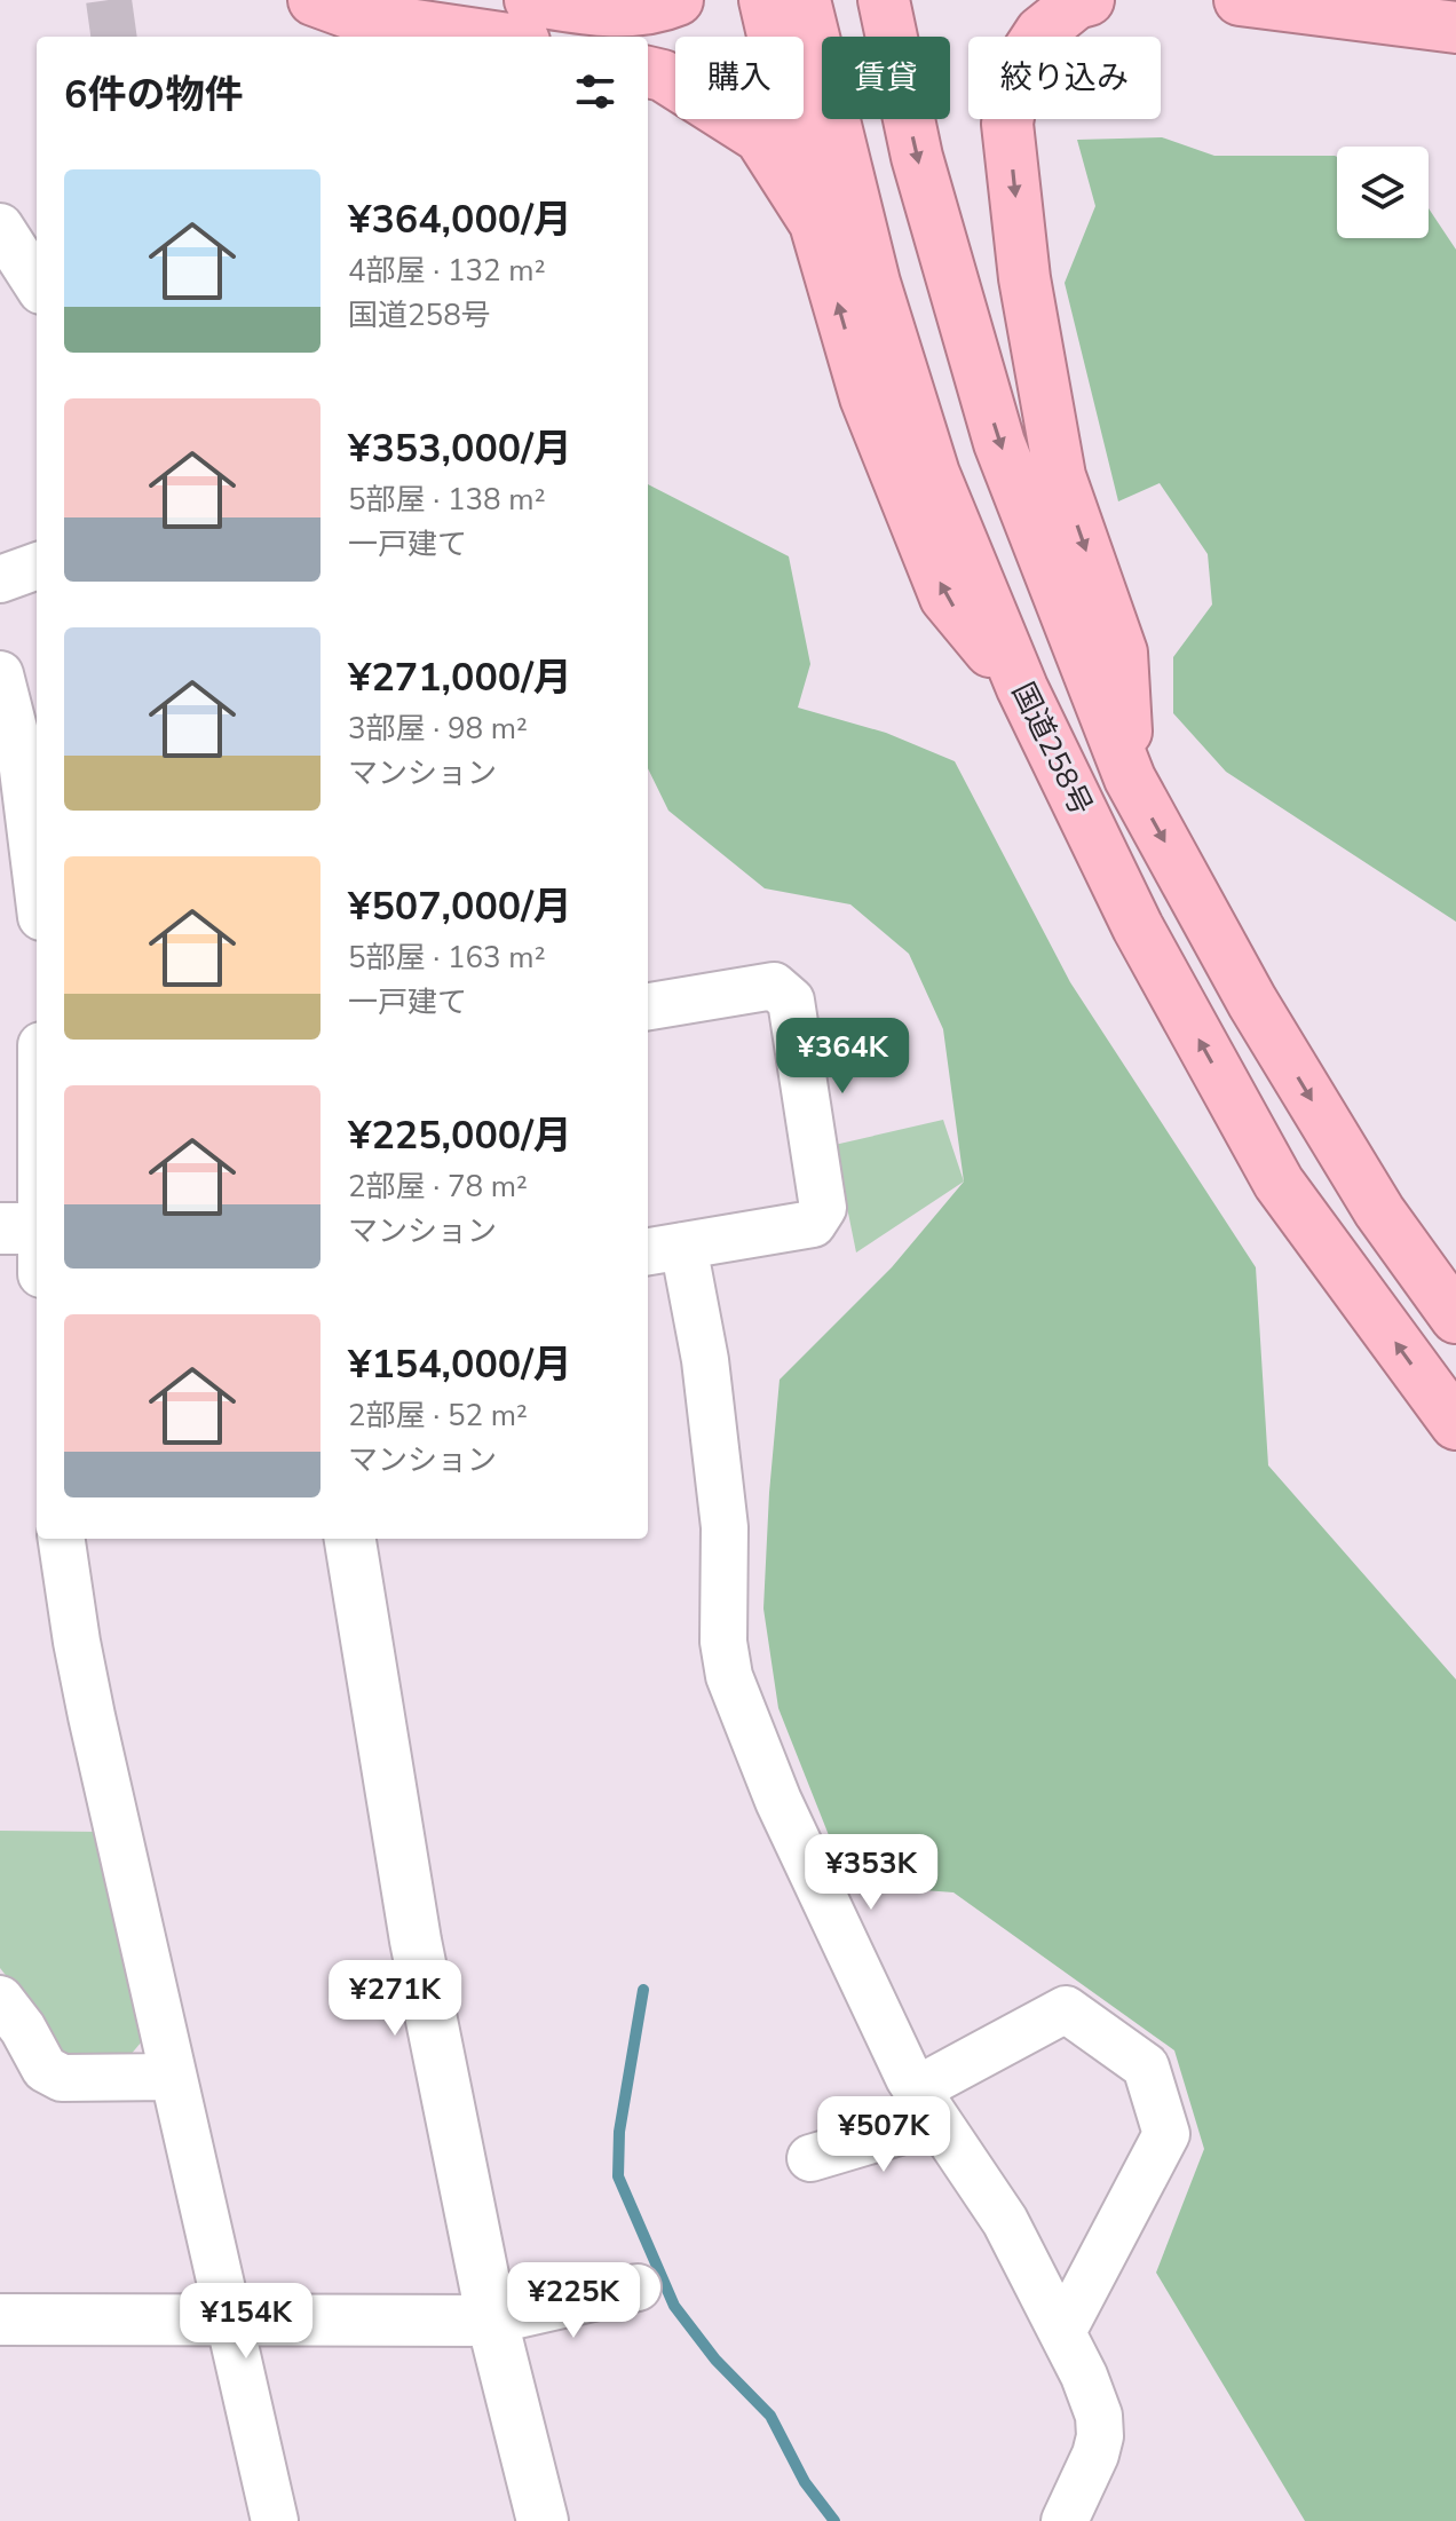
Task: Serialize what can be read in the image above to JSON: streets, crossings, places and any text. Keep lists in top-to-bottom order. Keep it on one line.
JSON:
{"streets":{"highway":["国道258号"]},"page":{"chip":["購入","賃貸","絞り込み"],"heading":"6件の物件","list":[{"name":"¥364,000/月","note":"4部屋 · 132 m² · 国道258号"},{"name":"¥353,000/月","note":"5部屋 · 138 m² · 一戸建て"},{"name":"¥271,000/月","note":"3部屋 · 98 m² · マンション"},{"name":"¥507,000/月","note":"5部屋 · 163 m² · 一戸建て"},{"name":"¥225,000/月","note":"2部屋 · 78 m² · マンション"},{"name":"¥154,000/月","note":"2部屋 · 52 m² · マンション"}],"price":["¥364K","¥353K","¥271K","¥507K","¥225K","¥154K"]}}
